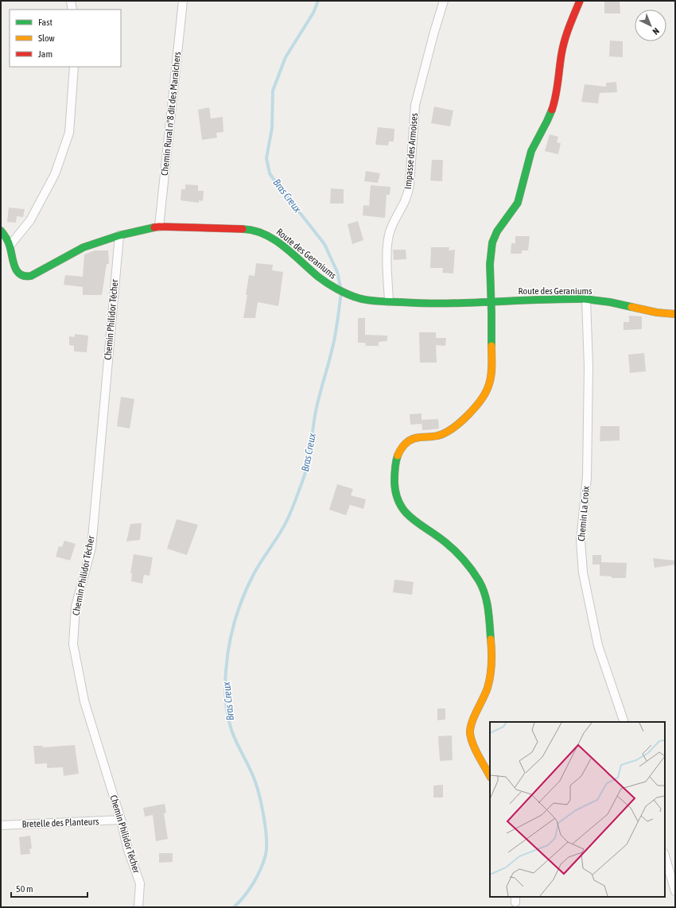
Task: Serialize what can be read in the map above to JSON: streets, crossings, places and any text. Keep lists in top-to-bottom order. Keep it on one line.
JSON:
{"streets":{"street":["Chemin Rural n°8 dit des Maraichers","Impasse des Armoises","Route des Geraniums","Chemin Philidor Técher","Chemin La Croix","Bretelle des Planteurs"]},"crossings":[["Chemin Rural n°8 dit des Maraichers","Route des Geraniums"],["Impasse des Armoises","Route des Geraniums"],["Route des Geraniums","Chemin Philidor Técher"],["Route des Geraniums","Chemin La Croix"],["Chemin Philidor Técher","Bretelle des Planteurs"]],"water":["Bras Creux"],"legend":["Fast","Slow","Jam"],"scale_bar":"50 m","north":"bottom right"}
